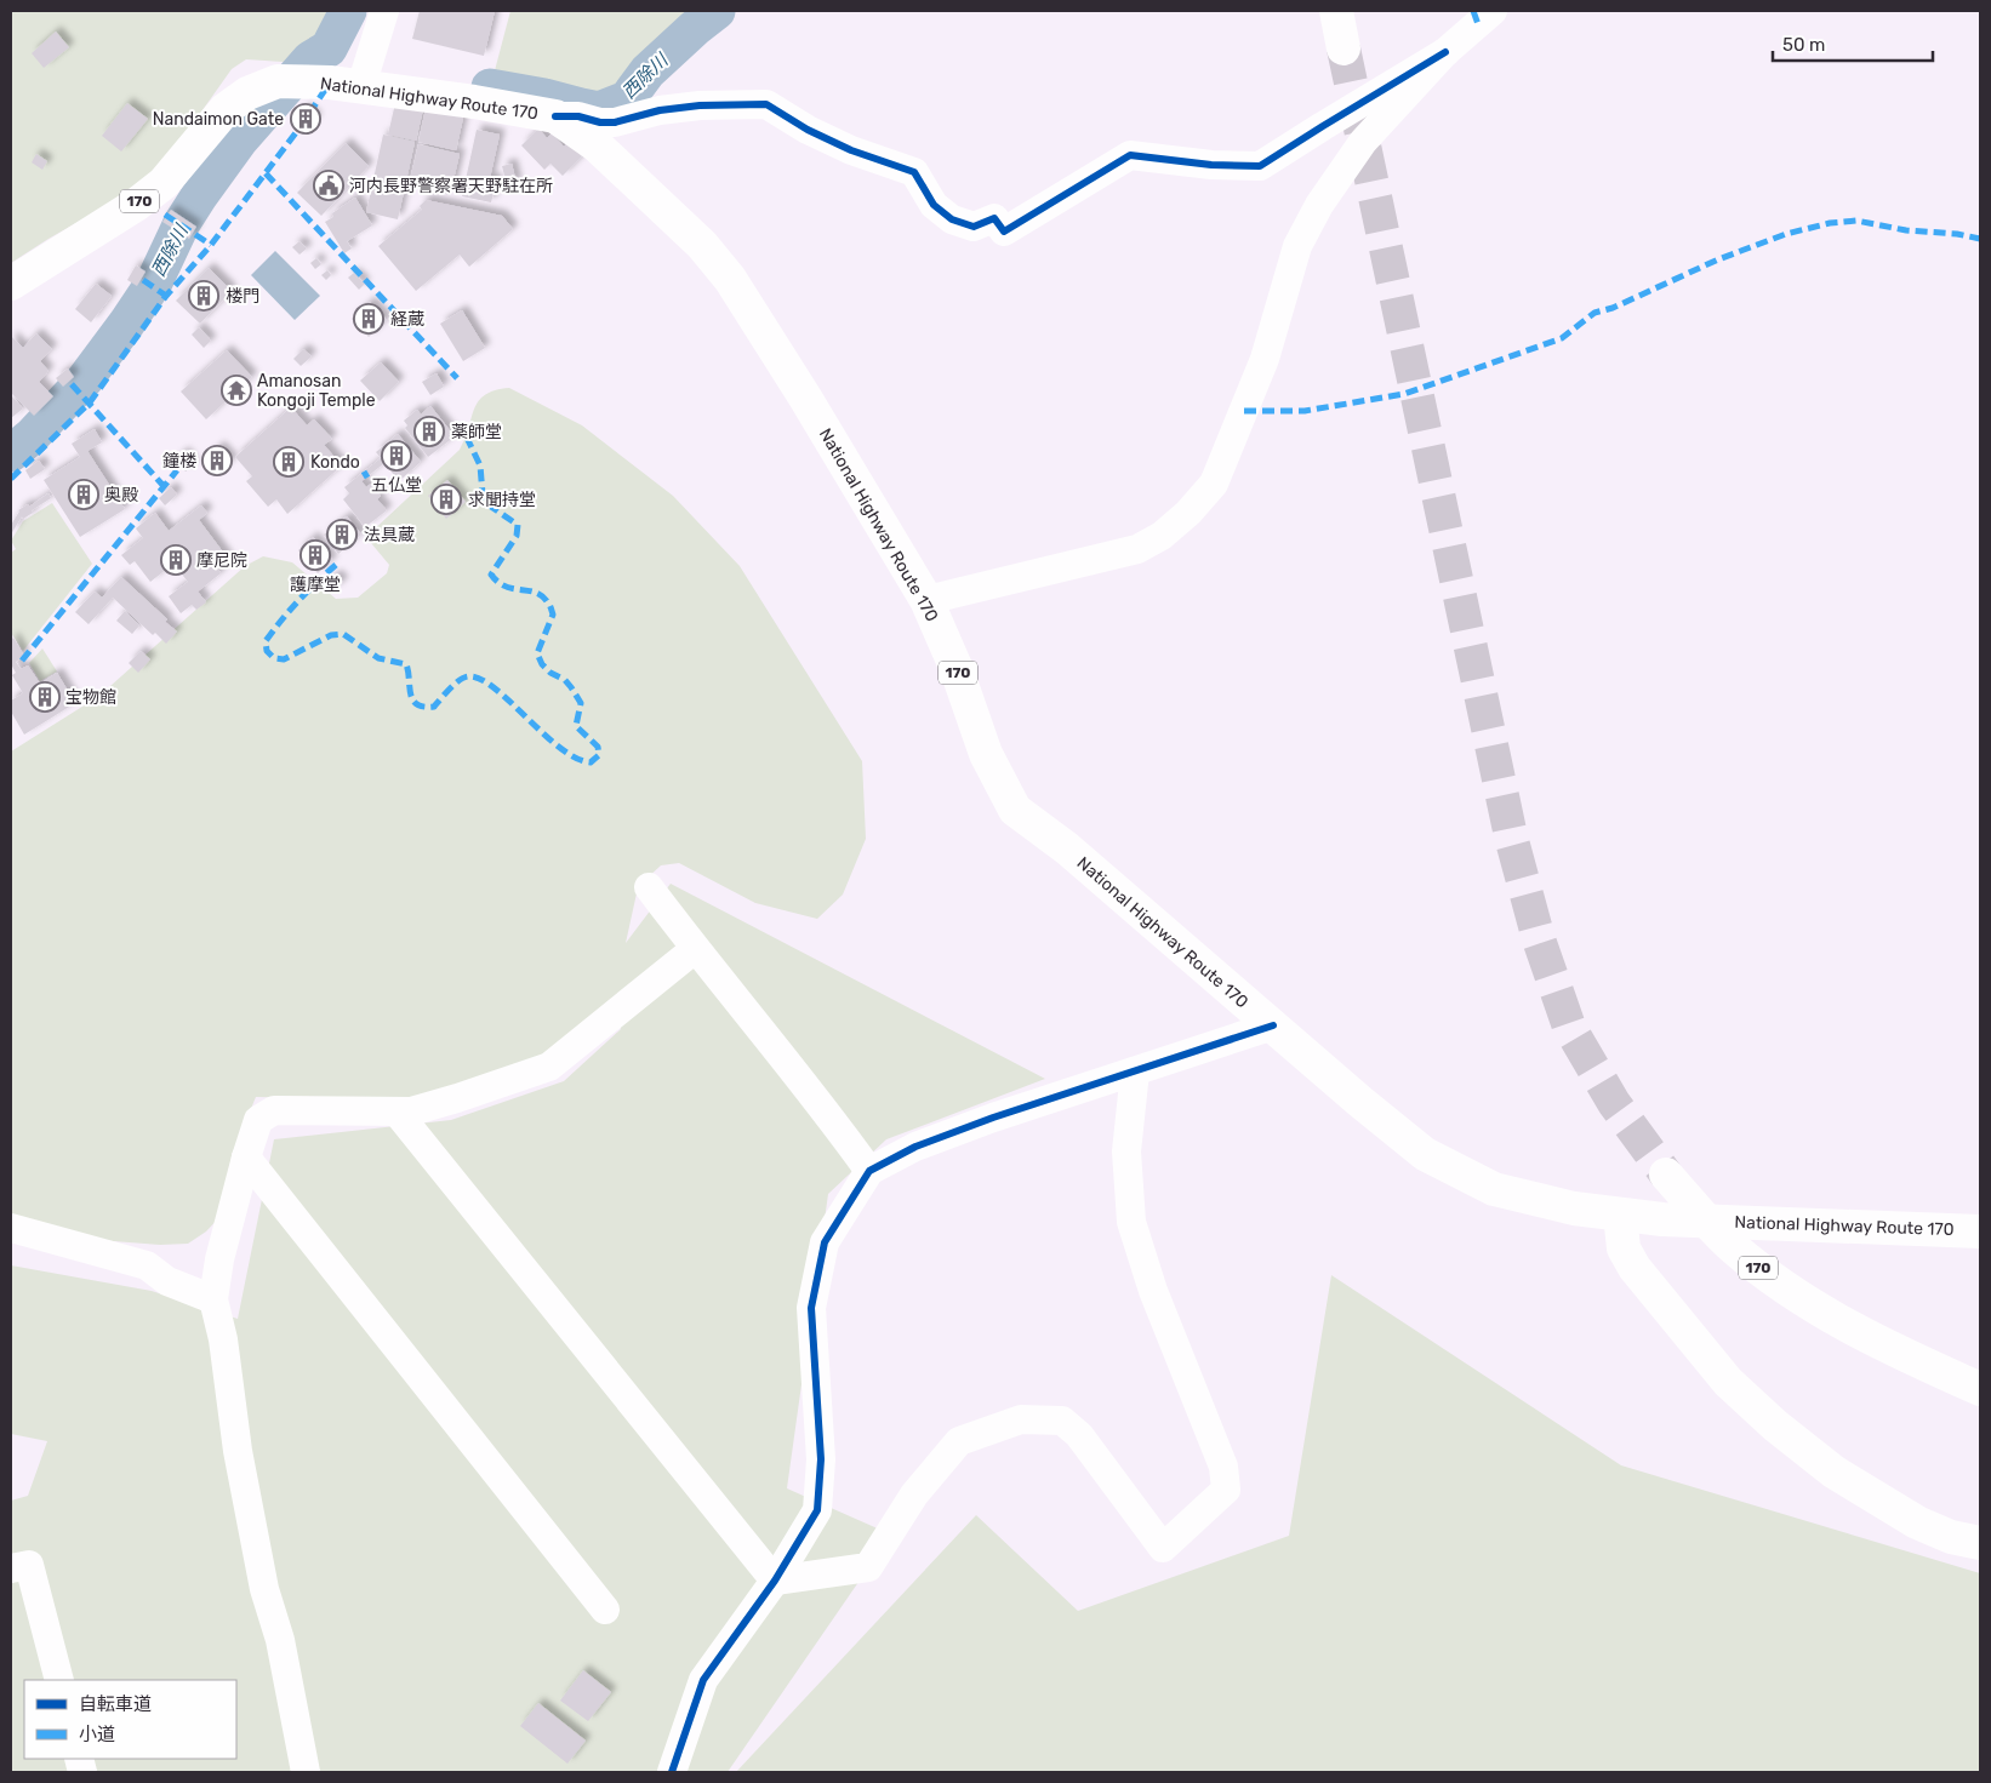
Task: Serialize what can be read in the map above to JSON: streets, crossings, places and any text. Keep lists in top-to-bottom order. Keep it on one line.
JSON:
{"streets":{"highway":["National Highway Route 170","170"]},"water":["西除川"],"places":{"building":["Nandaimon Gate","楼門","経蔵","薬師堂","五仏堂","鐘楼","Kondo","奥殿","求聞持堂","法具蔵","護摩堂","摩尼院","宝物館"],"public building":["河内長野警察署天野駐在所"],"temple":["Amanosan Kongoji Temple"]},"legend":["自転車道","小道"],"scale_bar":"50 m"}
